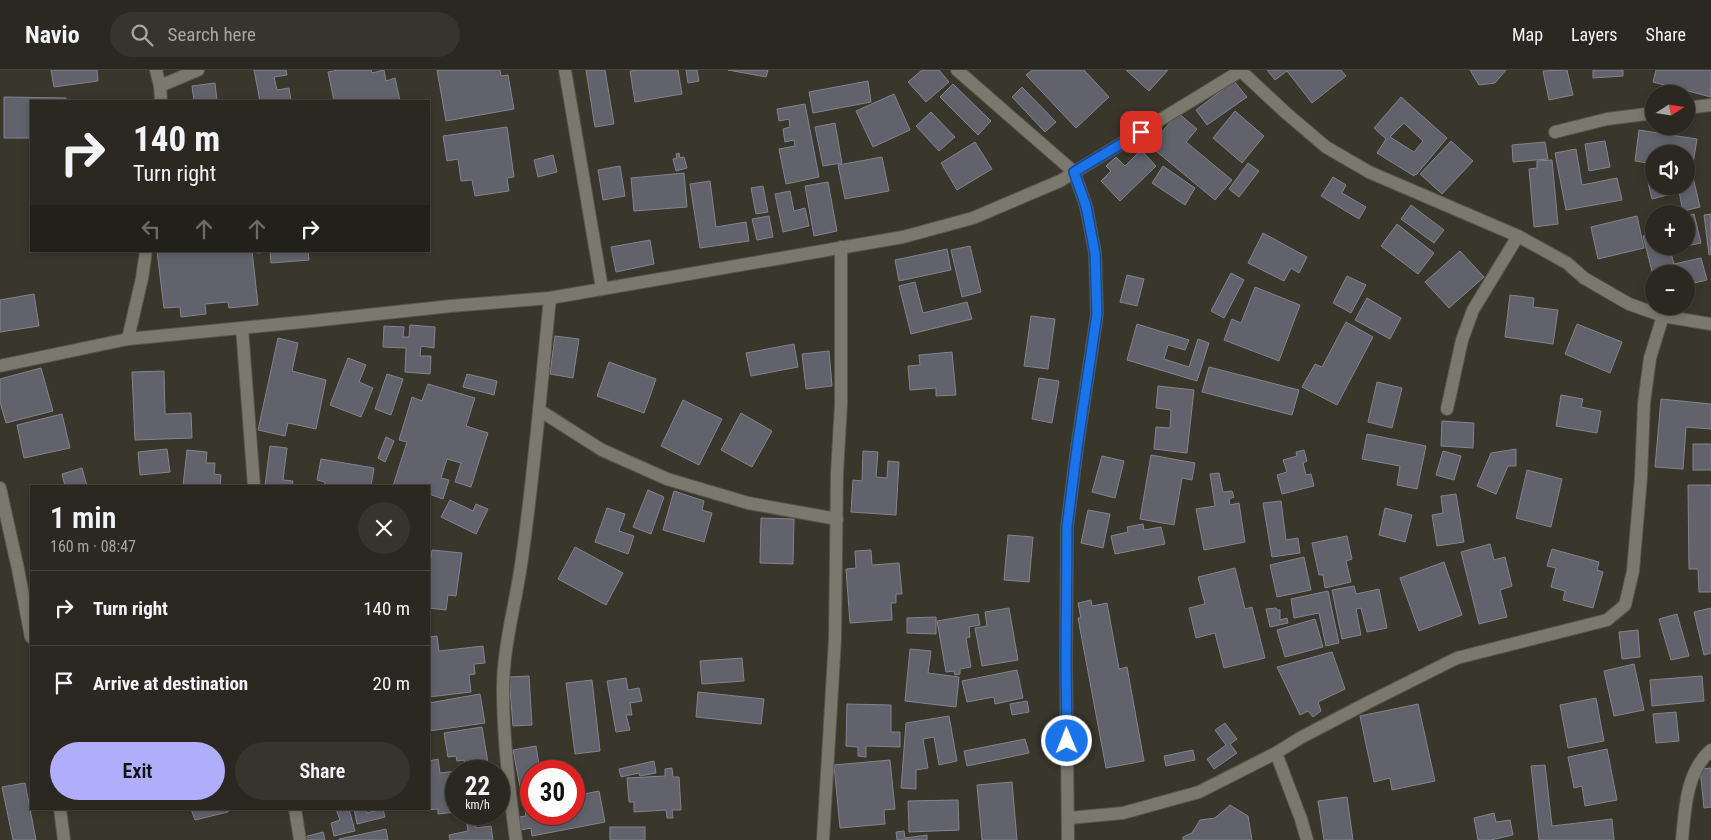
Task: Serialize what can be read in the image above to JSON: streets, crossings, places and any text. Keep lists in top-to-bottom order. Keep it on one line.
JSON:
{"north":"right","page":{"header":"Navio","search":"Search here","nav":["Map","Layers","Share"],"map_buttons":["+","−"],"turn":["140 m","Turn right"],"heading":["1 min","160 m · 08:47"],"list":[{"name":"Turn right","value":"140 m"},{"name":"Arrive at destination","value":"20 m"}],"buttons":["Exit","Share"],"speed":"22 km/h","limit":"30"}}
